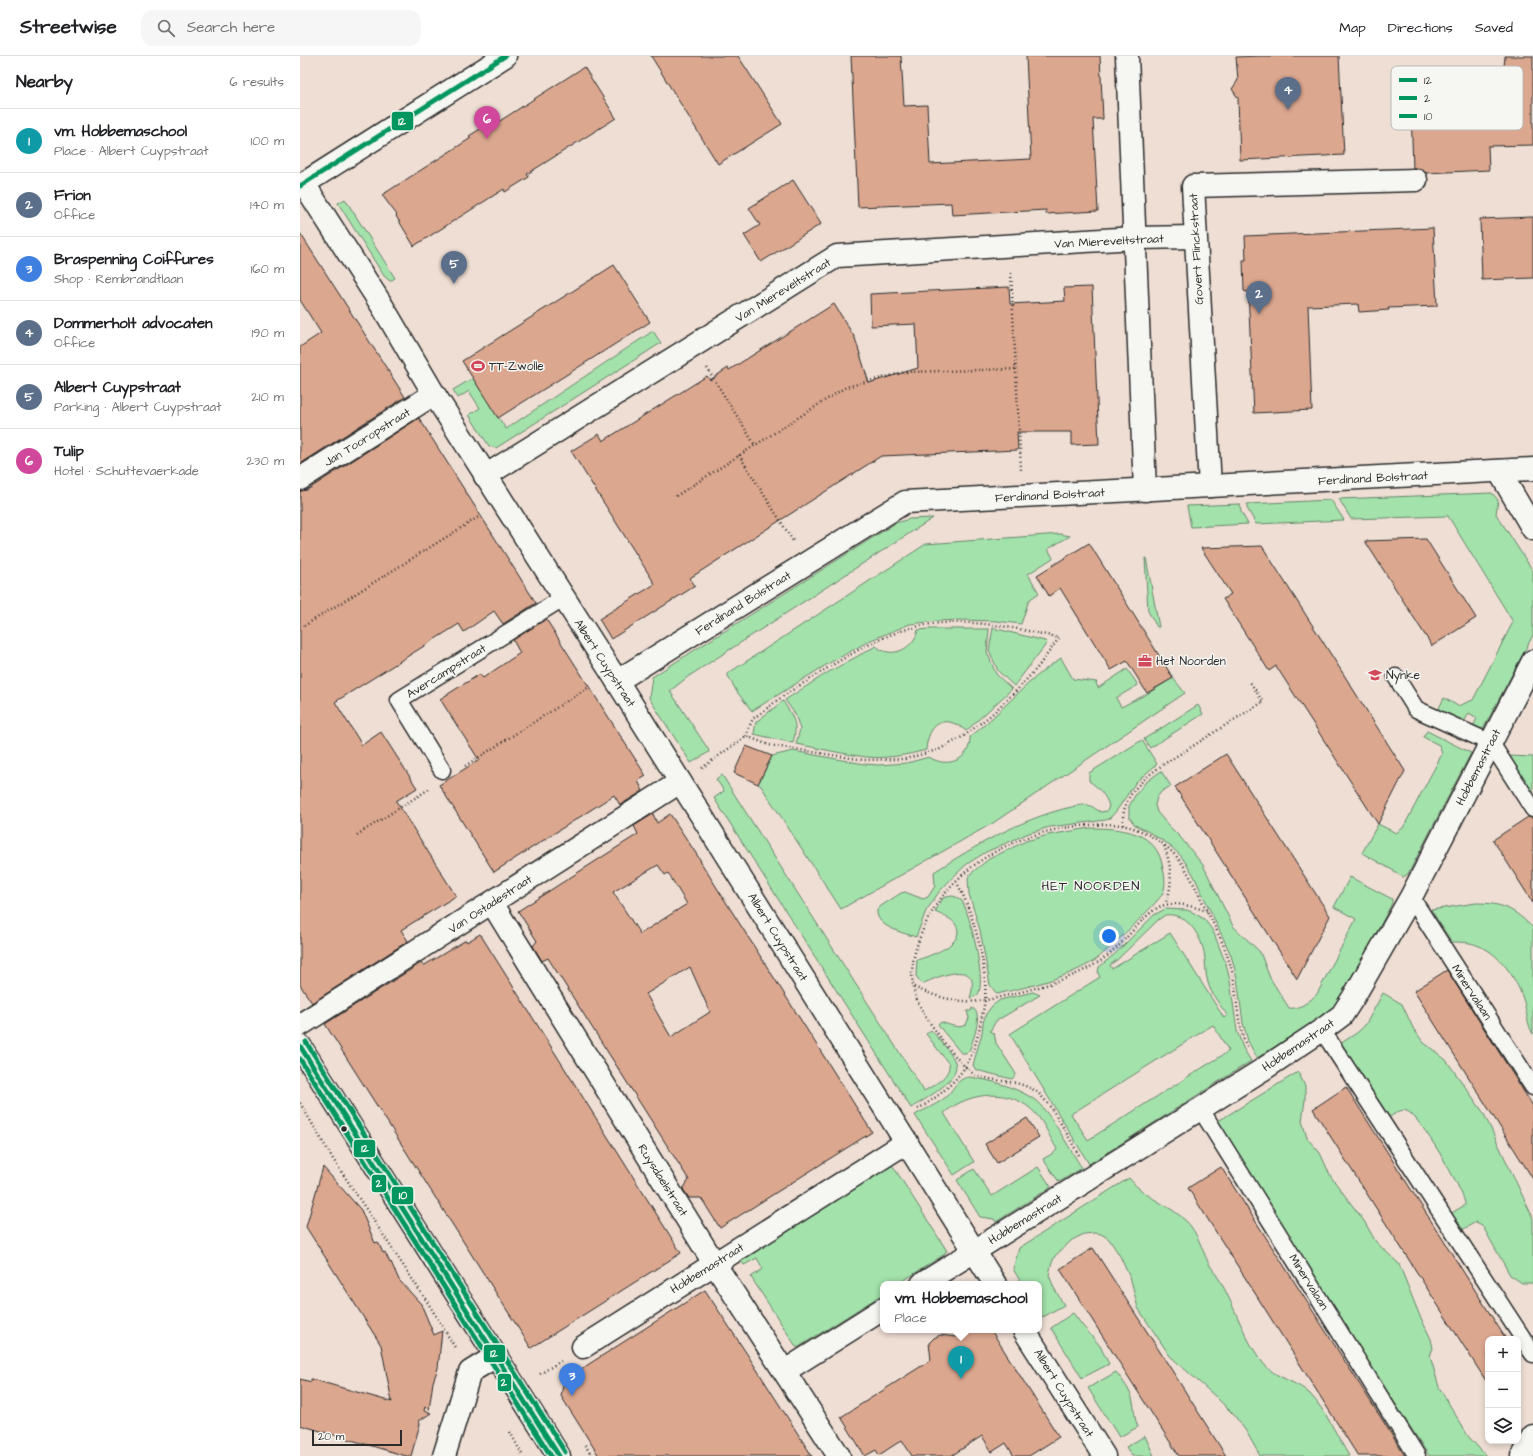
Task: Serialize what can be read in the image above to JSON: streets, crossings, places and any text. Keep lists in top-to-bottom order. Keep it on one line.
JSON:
{"streets":{"street":["Van Miereveltstraat","Govert Flinckstraat","Jan Tooropstraat","Ferdinand Bolstraat","Albert Cuypstraat","Hobbemastraat","Van Ostadestraat","Ruysdaelstraat"],"lane":["Avercampstraat","Minervalaan"]},"crossings":[["Van Miereveltstraat","Govert Flinckstraat"],["Van Miereveltstraat","Albert Cuypstraat"],["Govert Flinckstraat","Ferdinand Bolstraat"],["Jan Tooropstraat","Albert Cuypstraat"],["Ferdinand Bolstraat","Albert Cuypstraat"],["Albert Cuypstraat","Avercampstraat"],["Albert Cuypstraat","Hobbemastraat"],["Albert Cuypstraat","Van Ostadestraat"],["Hobbemastraat","Minervalaan"],["Hobbemastraat","Ruysdaelstraat"],["Van Ostadestraat","Ruysdaelstraat"]],"districts":["HET NOORDEN"],"places":{"sports":["TT-Zwolle"],"office":["Het Noorden"],"school or university":["Nynke"]},"lines":["transit line 12","transit line 10","transit line 2"],"legend":["12","2","10"],"scale_bar":"20 m","page":{"header":"Streetwise","search":"Search here","nav":["Map","Directions","Saved"],"heading":["Nearby","6 results"],"pins":["4","6","5","2","1","3"],"list":[{"mark":"1","name":"vm. Hobbemaschool","note":"Place · Albert Cuypstraat","value":"100 m"},{"mark":"2","name":"Frion","note":"Office","value":"140 m"},{"mark":"3","name":"Braspenning Coiffures","note":"Shop · Rembrandtlaan","value":"160 m"},{"mark":"4","name":"Dommerholt advocaten","note":"Office","value":"190 m"},{"mark":"5","name":"Albert Cuypstraat","note":"Parking · Albert Cuypstraat","value":"210 m"},{"mark":"6","name":"Tulip","note":"Hotel · Schuttevaerkade","value":"230 m"}],"popup":["vm. Hobbemaschool","Place"],"map_buttons":["+","−"],"scale":"20 m"}}
